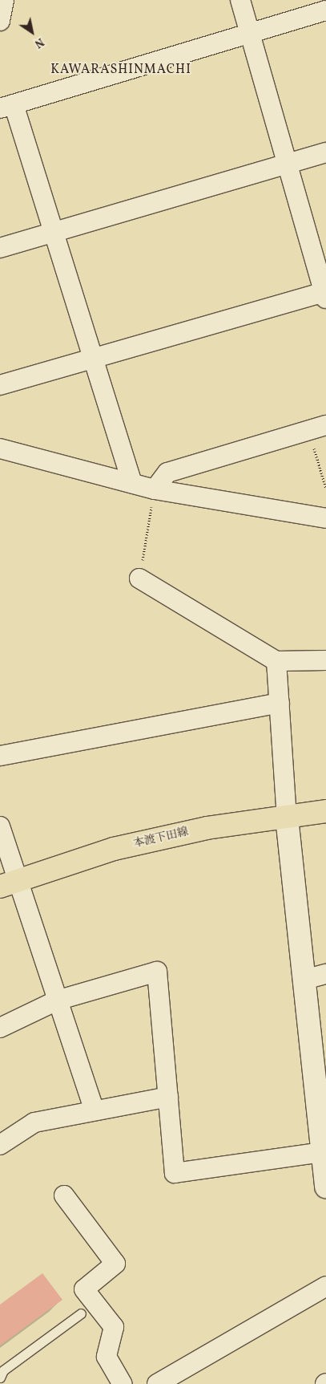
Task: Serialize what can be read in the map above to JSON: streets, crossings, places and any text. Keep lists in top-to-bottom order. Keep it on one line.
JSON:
{"streets":{"main road":["本渡下田線"]},"districts":["KAWARASHINMACHI"],"north":"bottom right"}
